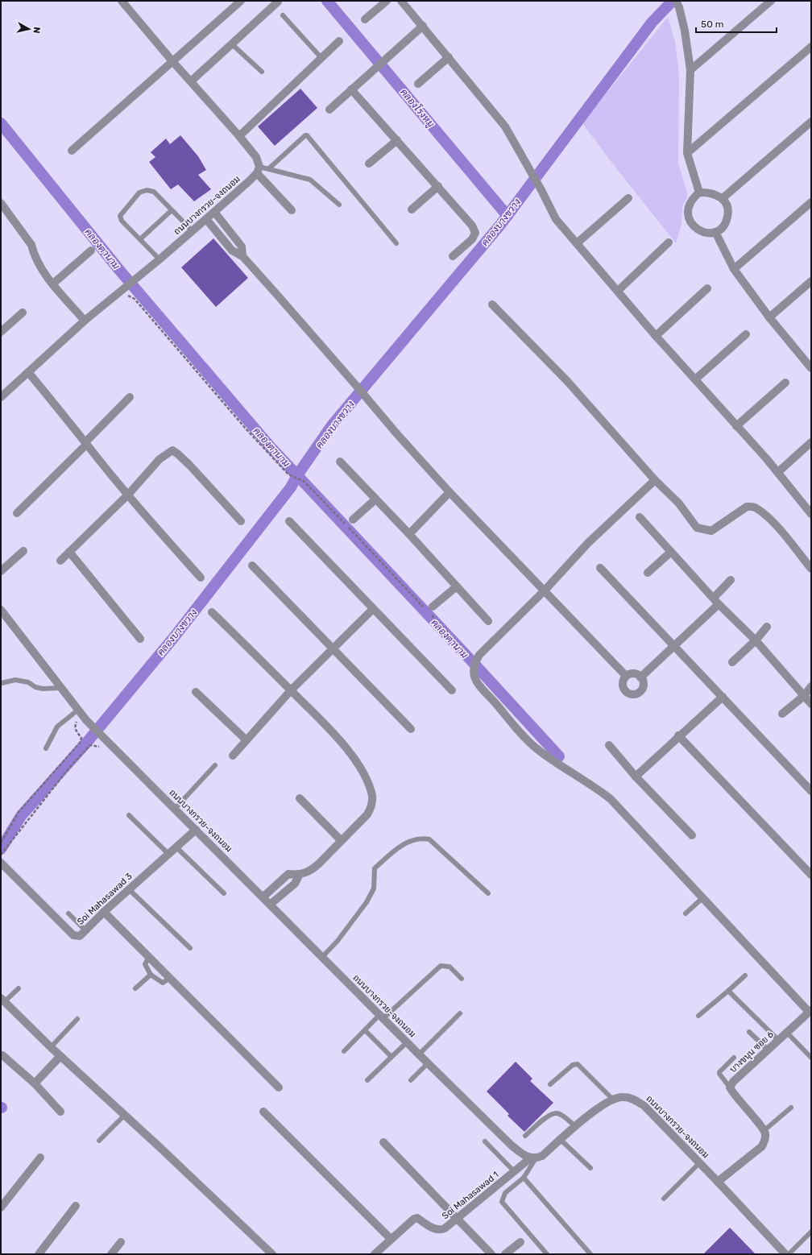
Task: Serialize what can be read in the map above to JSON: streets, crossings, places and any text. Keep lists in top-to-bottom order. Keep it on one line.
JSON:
{"streets":{"street":["ถนนบางกรวย-จงถนอม","Soi Mahasawad 3","บางขนุน ซอย 6","Soi Mahasawad 1"]},"crossings":[["ถนนบางกรวย-จงถนอม","Soi Mahasawad 3"],["ถนนบางกรวย-จงถนอม","Soi Mahasawad 1"]],"water":["คลองโรงหมู","คลองบางขวาง","คลองตานาม"],"scale_bar":"50 m","north":"right"}
